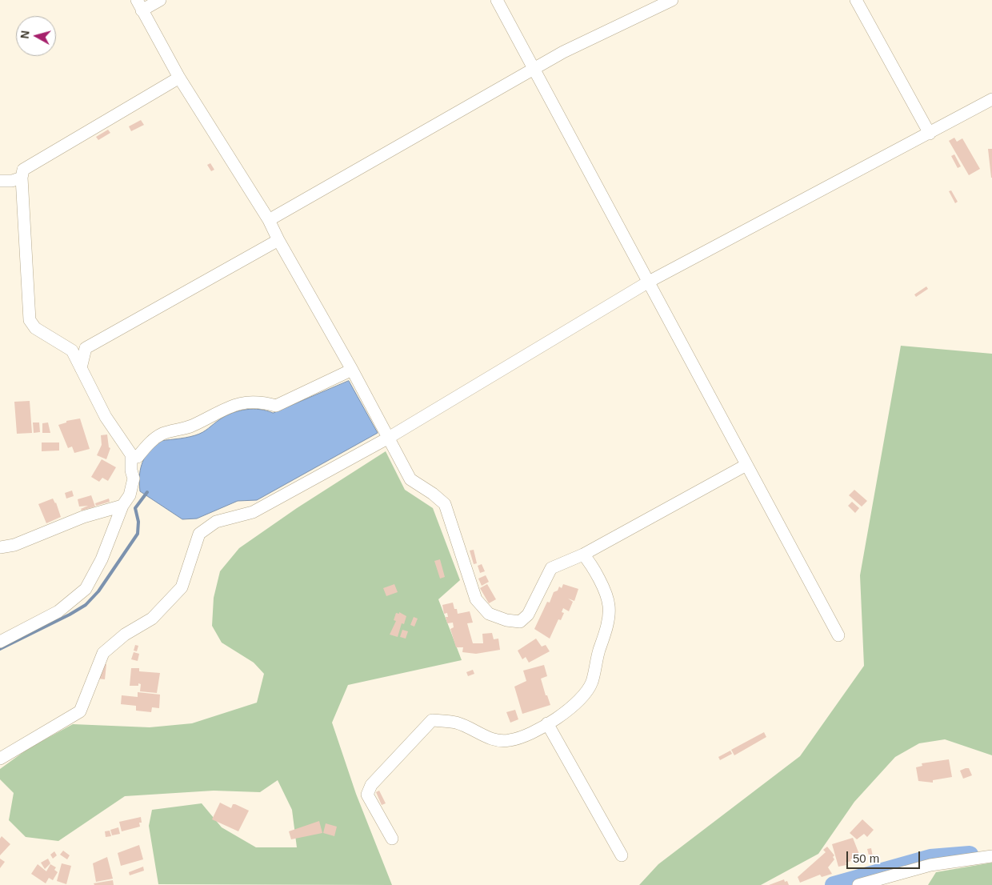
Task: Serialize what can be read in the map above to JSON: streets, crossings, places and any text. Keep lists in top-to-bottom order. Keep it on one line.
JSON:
{"scale_bar":"50 m","north":"left"}
